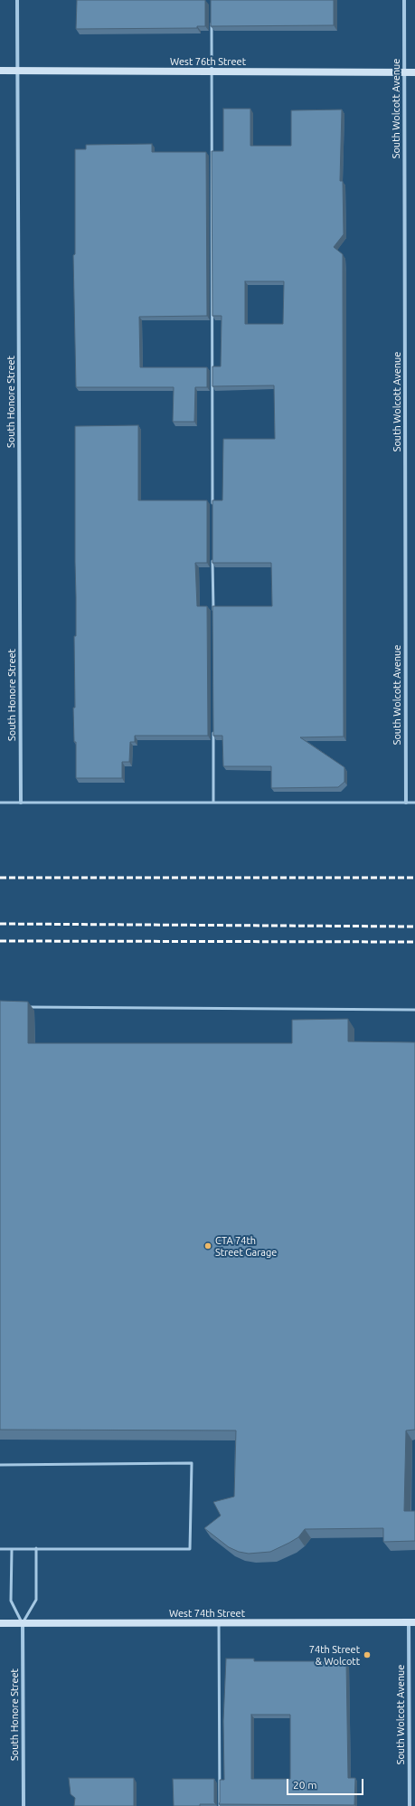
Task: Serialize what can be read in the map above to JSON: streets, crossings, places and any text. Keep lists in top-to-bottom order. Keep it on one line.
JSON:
{"streets":{"street":["West 76th Street","South Wolcott Avenue","South Honore Street","West 74th Street"]},"crossings":[["West 76th Street","South Wolcott Avenue"],["West 76th Street","South Honore Street"],["South Wolcott Avenue","West 74th Street"],["South Honore Street","West 74th Street"]],"places":["CTA 74th Street Garage","74th Street & Wolcott"],"scale_bar":"20 m"}
